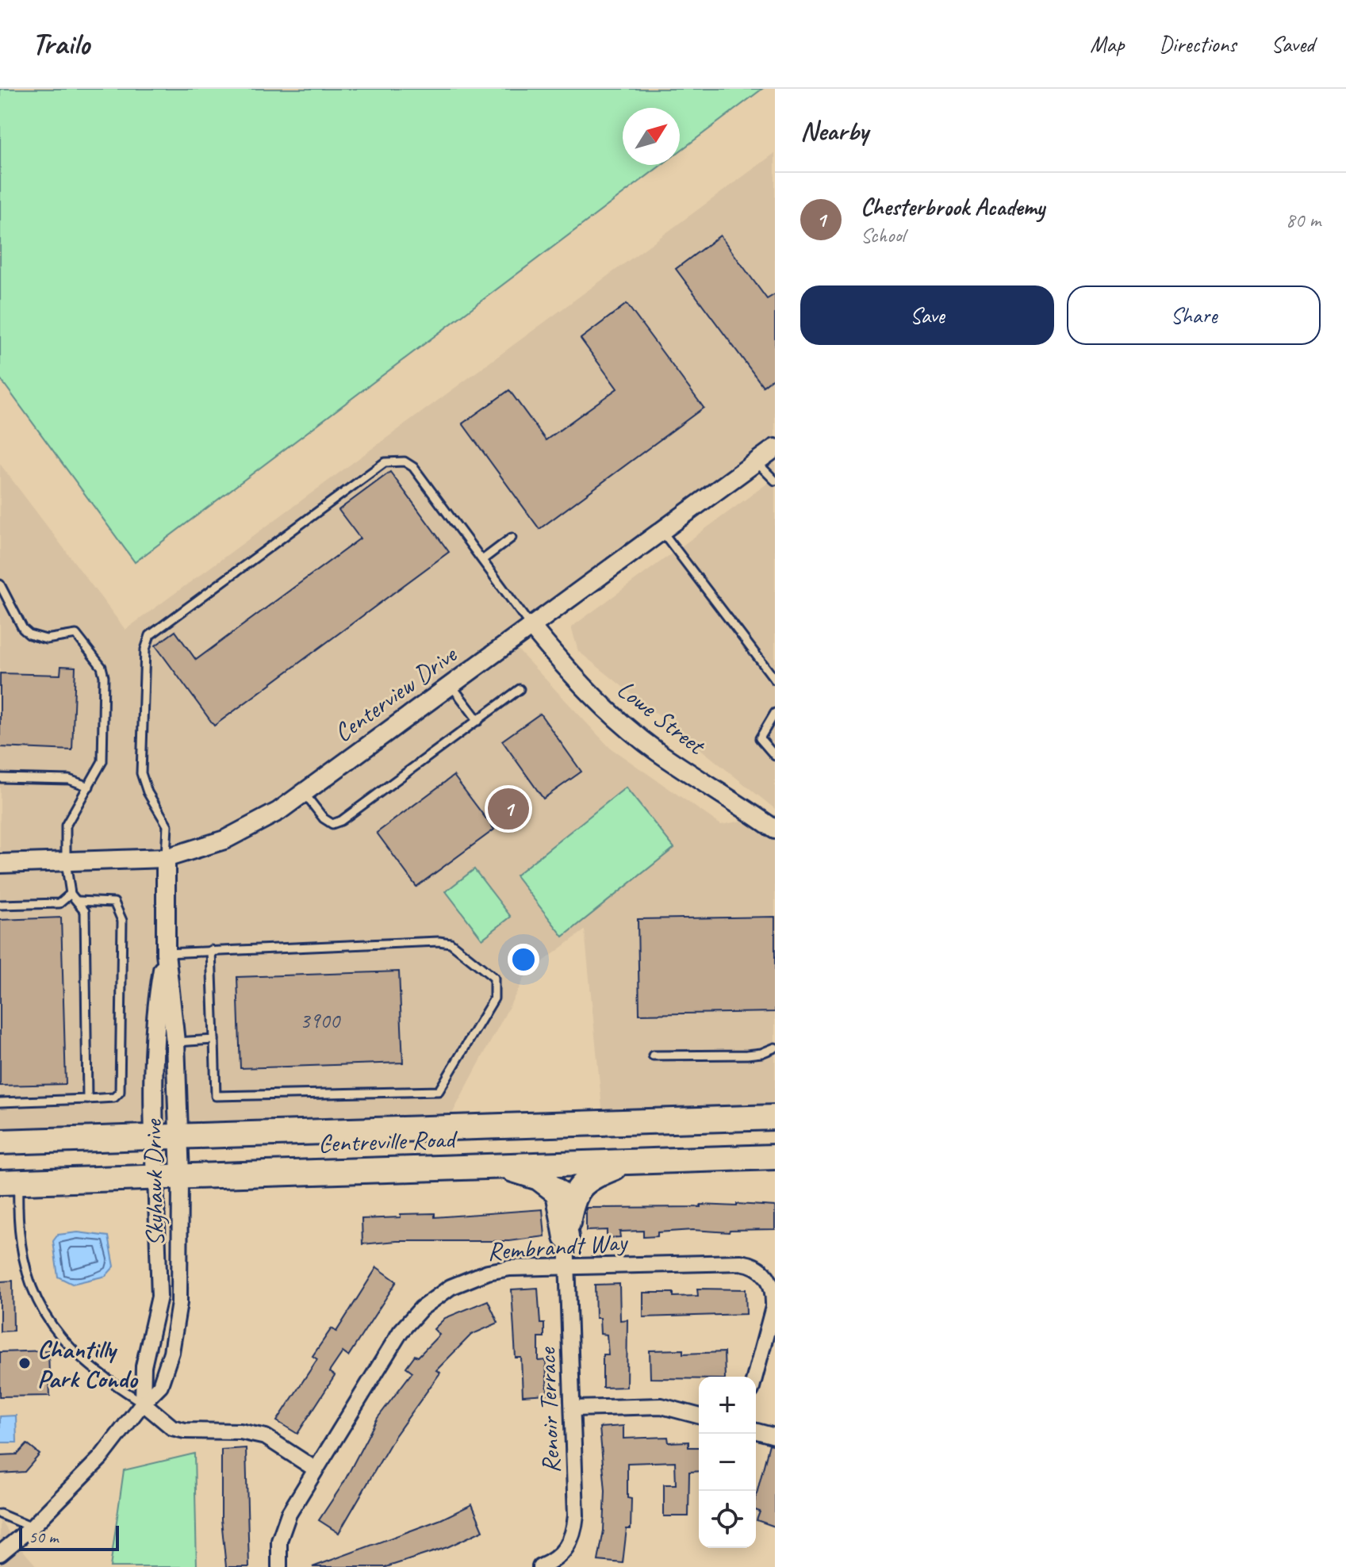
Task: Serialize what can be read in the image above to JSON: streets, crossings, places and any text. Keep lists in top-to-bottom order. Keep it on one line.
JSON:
{"streets":{"main road":["Centreville Road"],"street":["Centerview Drive","Lowe Street","Skyhawk Drive","Rembrandt Way","Renoir Terrace"]},"crossings":[["Centerview Drive","Lowe Street"],["Centerview Drive","Skyhawk Drive"],["Centreville Road","Skyhawk Drive"],["Rembrandt Way","Renoir Terrace"]],"places":["Chantilly Park Condo"],"house_numbers":["3900"],"scale_bar":"50 m","north":"top right","page":{"header":"Trailo","nav":["Map","Directions","Saved"],"heading":"Nearby","list":[{"mark":"1","name":"Chesterbrook Academy","note":"School","value":"80 m"}],"buttons":["Save","Share"],"pins":"1","map_buttons":["+","−"],"scale":"50 m"}}
